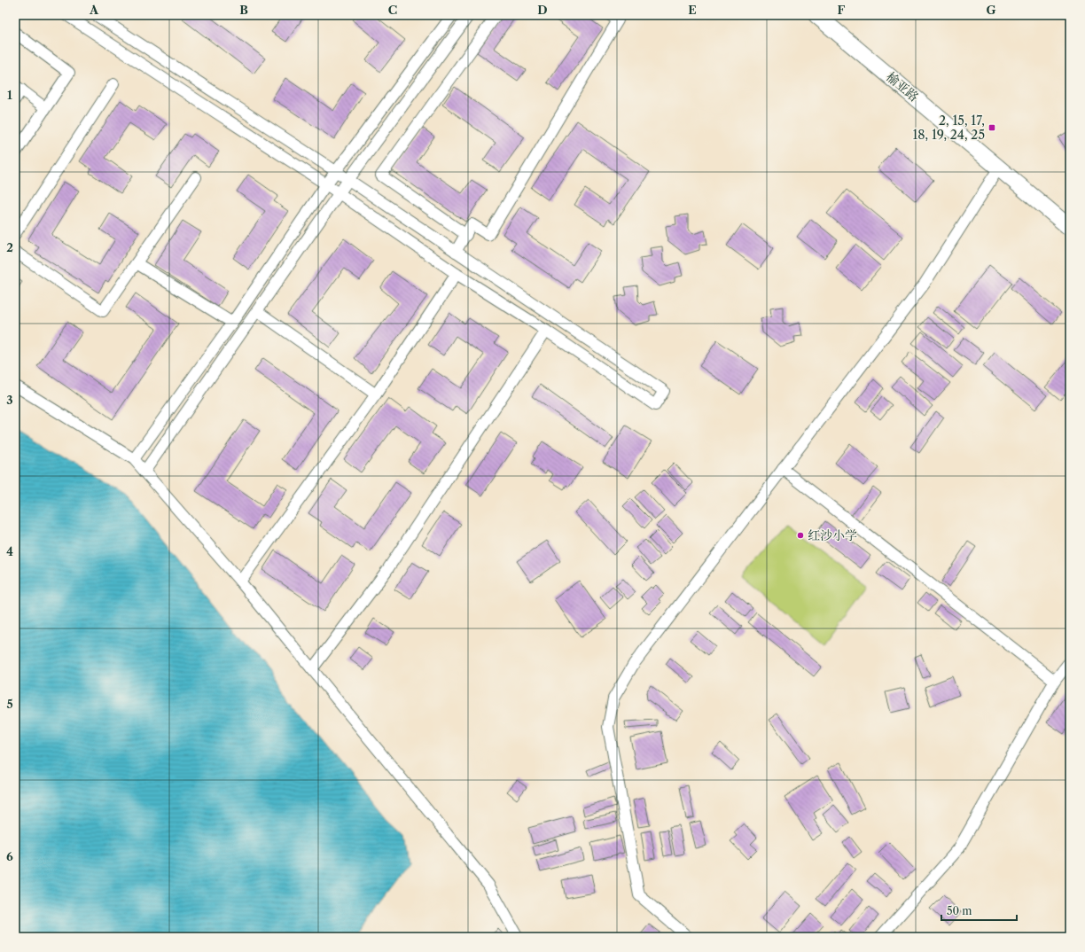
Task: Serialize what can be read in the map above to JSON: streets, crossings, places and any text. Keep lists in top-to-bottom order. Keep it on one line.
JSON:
{"streets":{"highway":["榆亚路"]},"places":{"transit":["2, 15, 17, 18, 19, 24, 25"],"other":["红沙小学"]},"scale_bar":"50 m","grid":{"columns":["A","B","C","D","E","F","G"],"rows":["1","2","3","4","5","6"]}}
